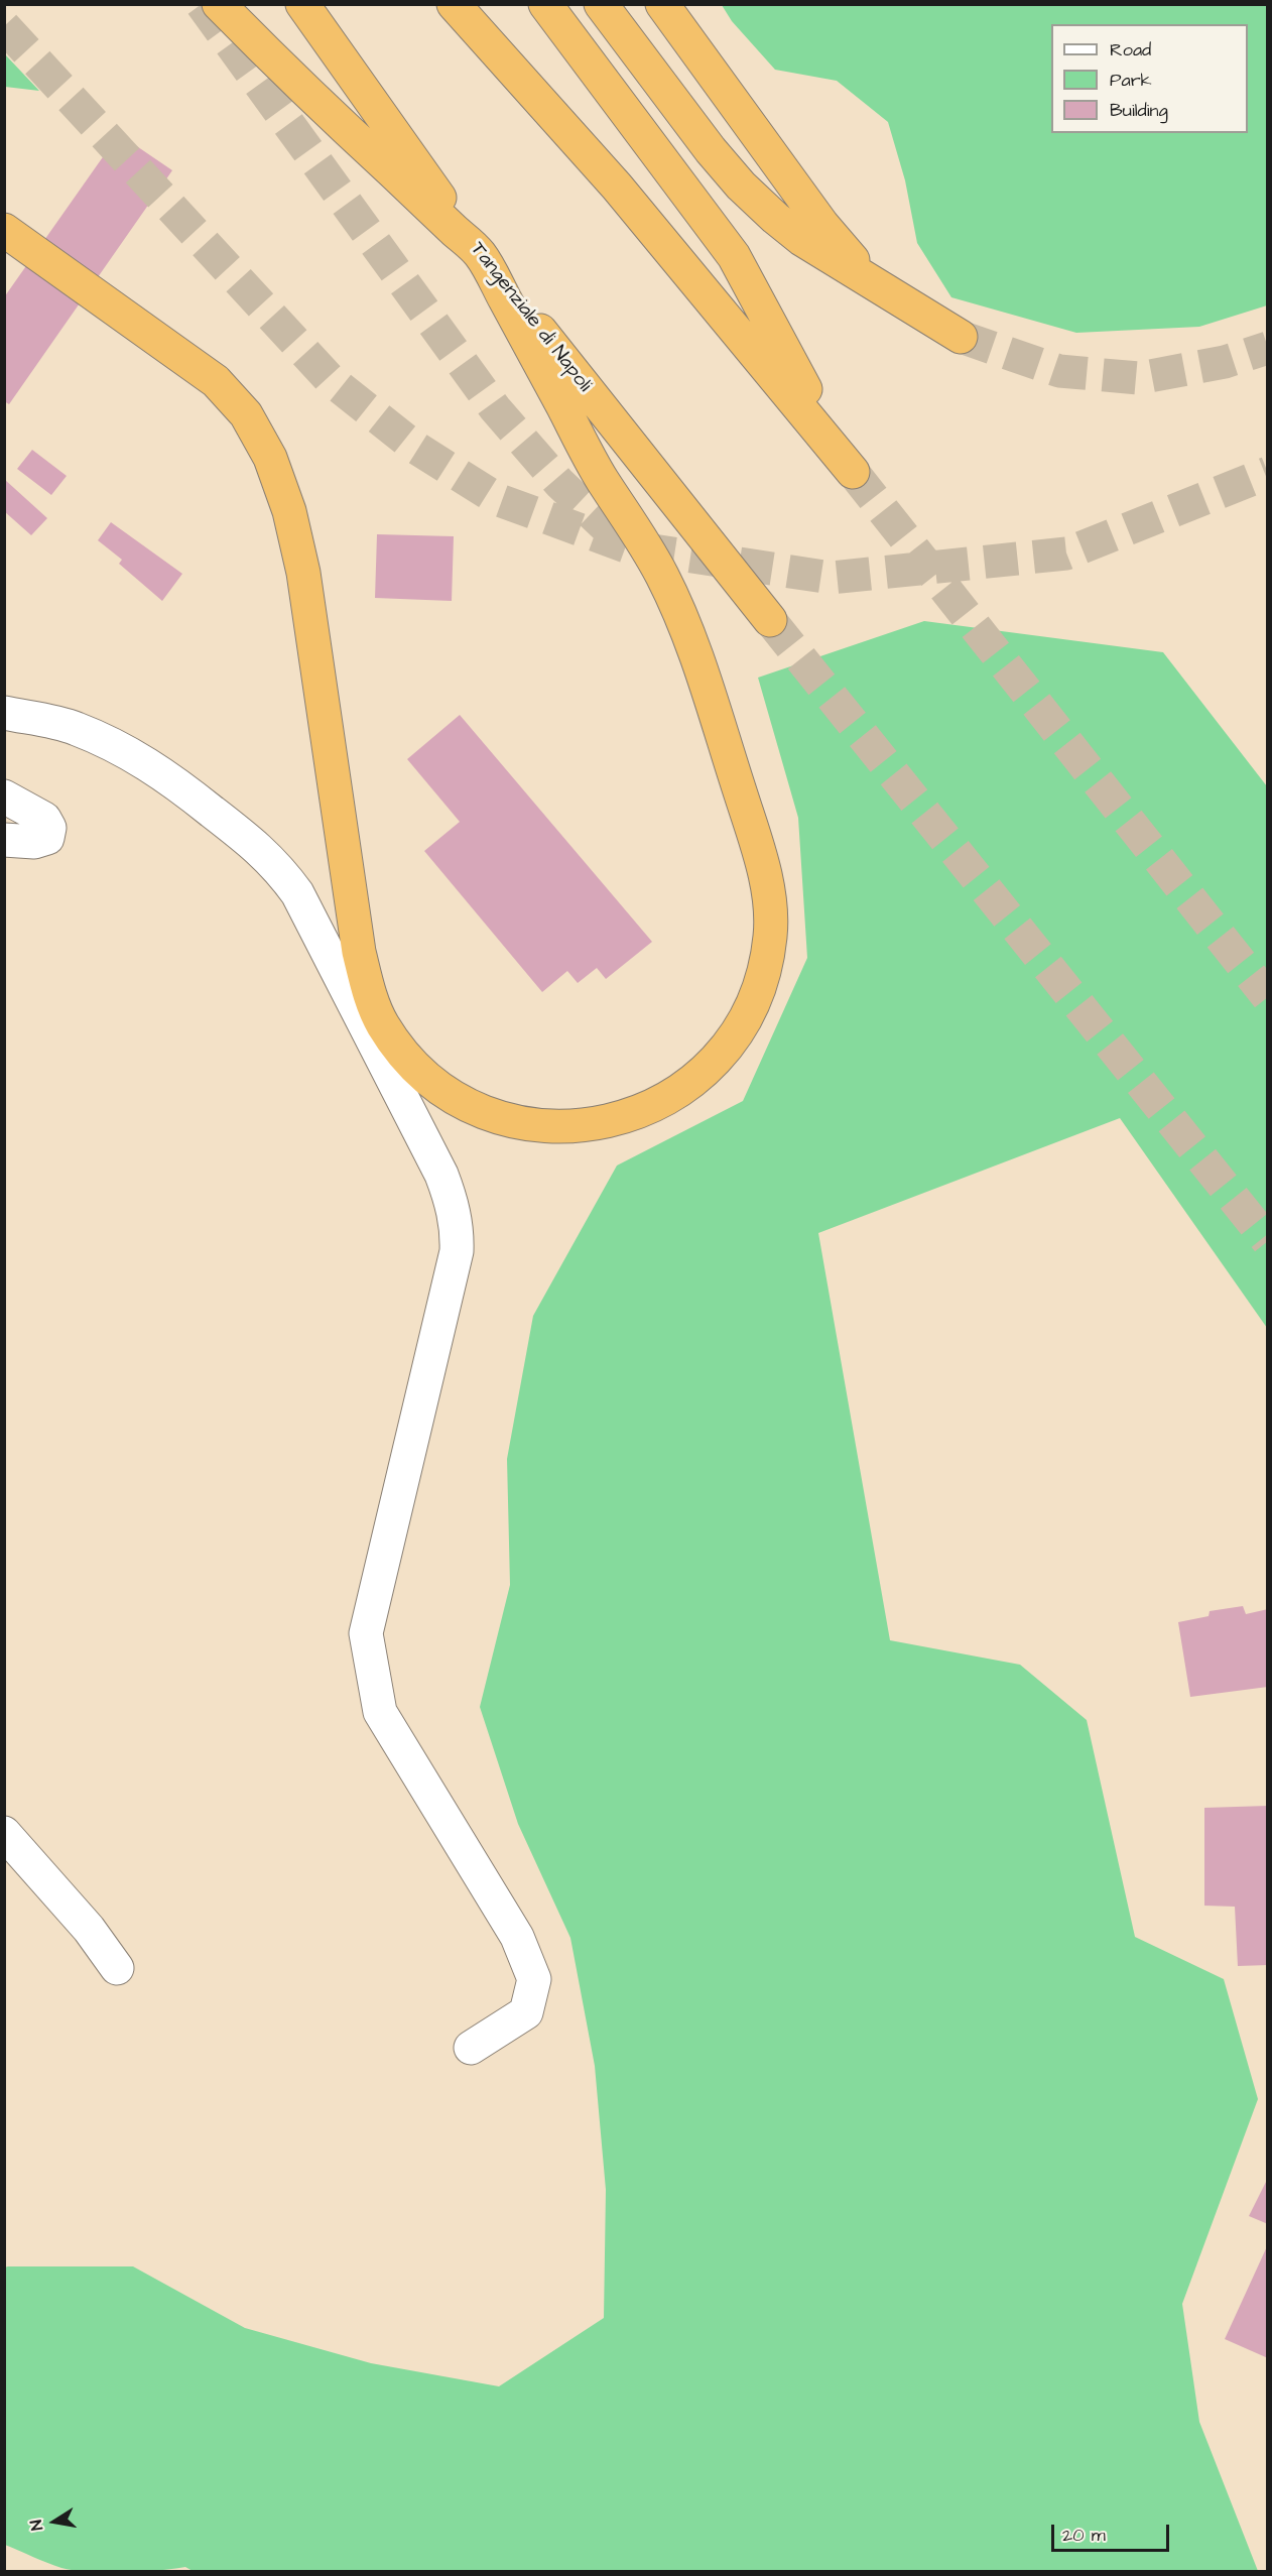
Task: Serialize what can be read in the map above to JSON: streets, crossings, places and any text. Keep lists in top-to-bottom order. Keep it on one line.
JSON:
{"streets":{"highway":["Tangenziale di Napoli"]},"legend":["Road","Park","Building"],"scale_bar":"20 m","north":"left"}
